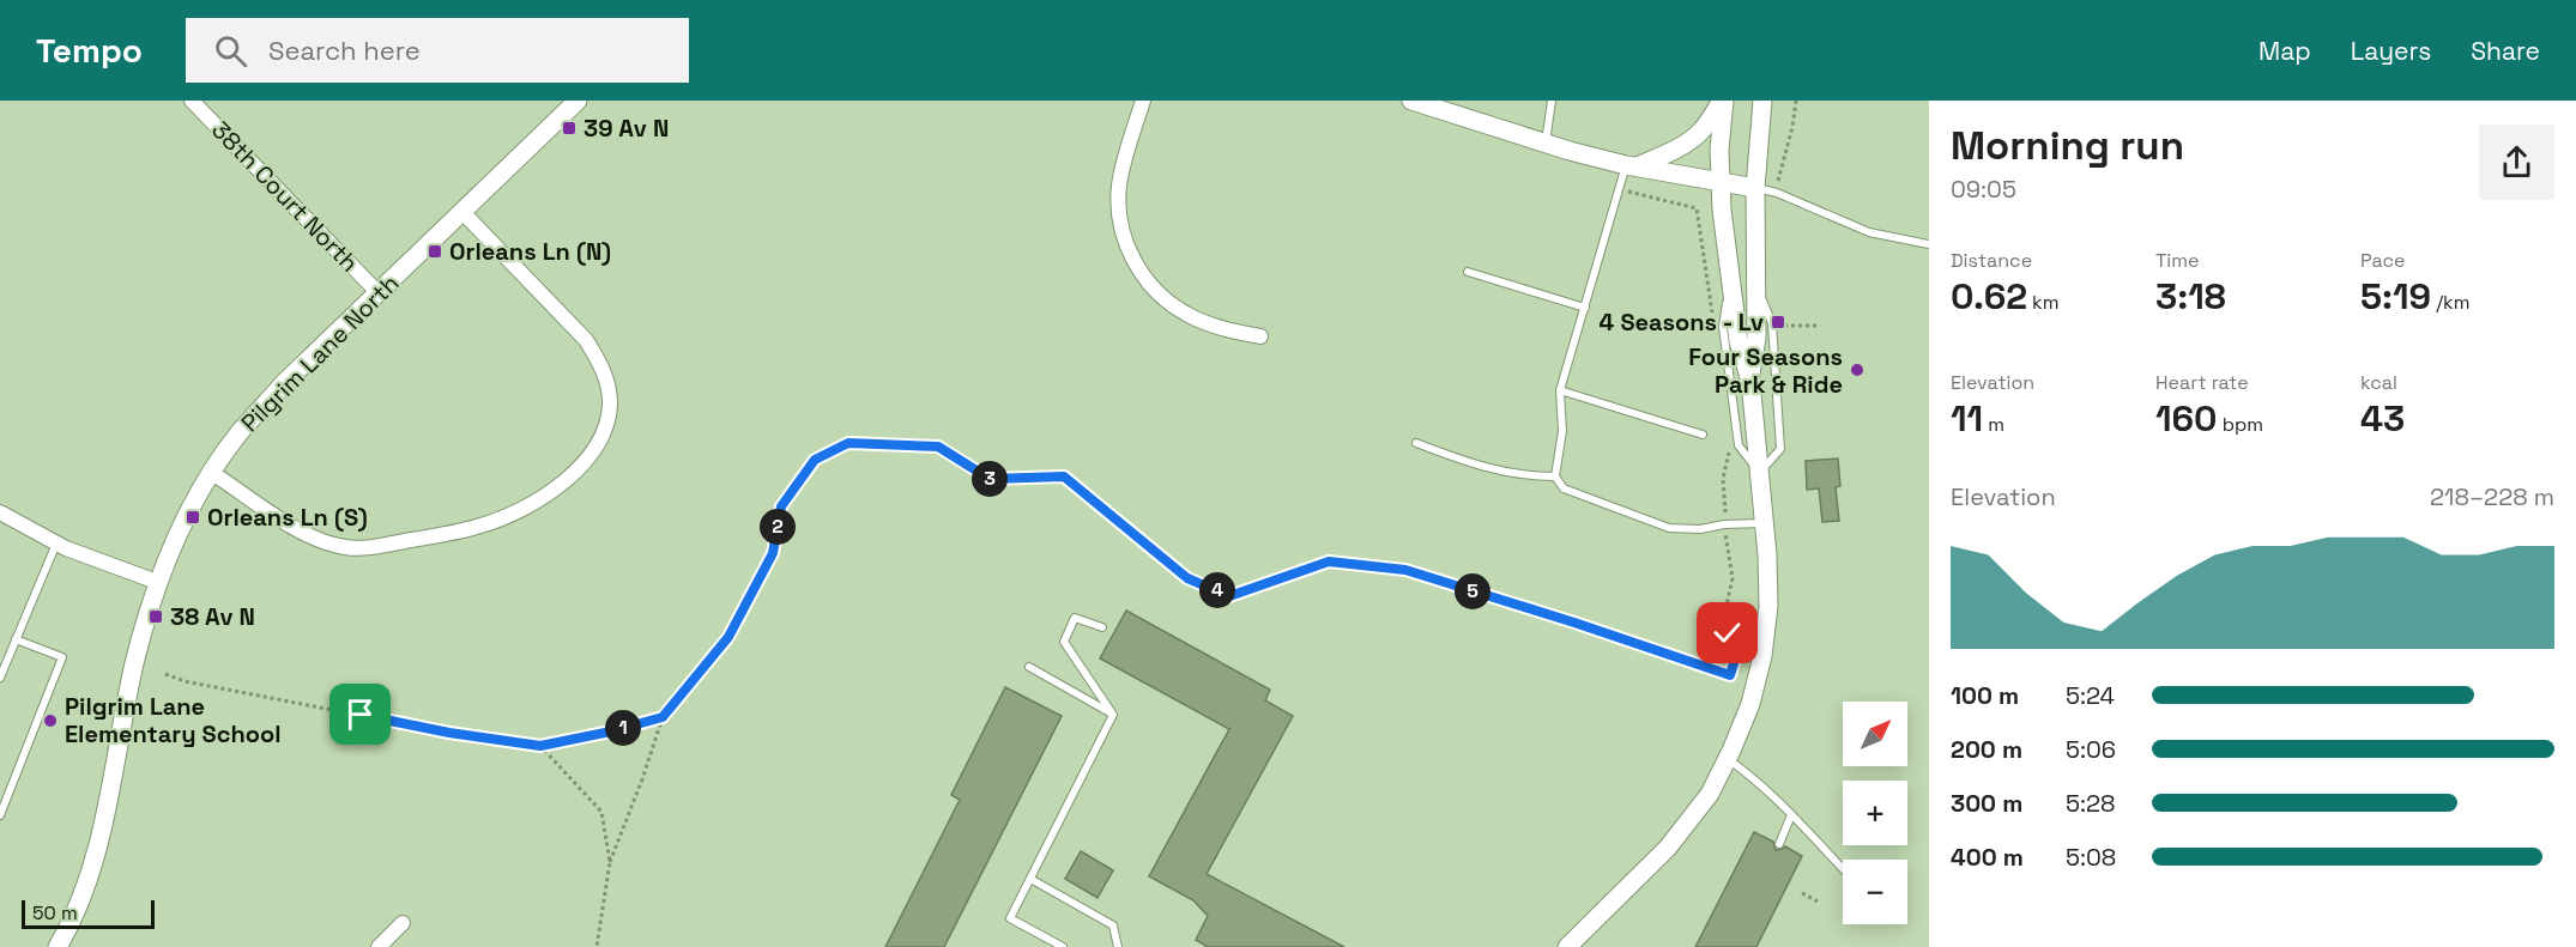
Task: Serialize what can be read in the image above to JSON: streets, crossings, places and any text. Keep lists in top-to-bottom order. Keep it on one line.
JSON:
{"streets":{"street":["38th Court North","Pilgrim Lane North"]},"crossings":[["38th Court North","Pilgrim Lane North"]],"places":{"transit":["39 Av N","Orleans Ln (N)","4 Seasons - Lv","Orleans Ln (S)","38 Av N"],"other":["Four Seasons Park & Ride","Pilgrim Lane Elementary School"]},"scale_bar":"50 m","north":"top right","page":{"header":"Tempo","search":"Search here","nav":["Map","Layers","Share"],"heading":["Morning run","09:05"],"stats":[["Distance","0.62 km"],["Time","3:18"],["Pace","5:19 /km"],["Elevation","11 m"],["Heart rate","160 bpm"],["kcal","43"]],"pins":["3","2","4","5","1"],"chart":["Elevation","218–228 m"],"list":[{"name":"100 m","note":"5:24"},{"name":"200 m","note":"5:06"},{"name":"300 m","note":"5:28"},{"name":"400 m","note":"5:08"}],"map_buttons":["+","−"],"scale":"50 m"}}
